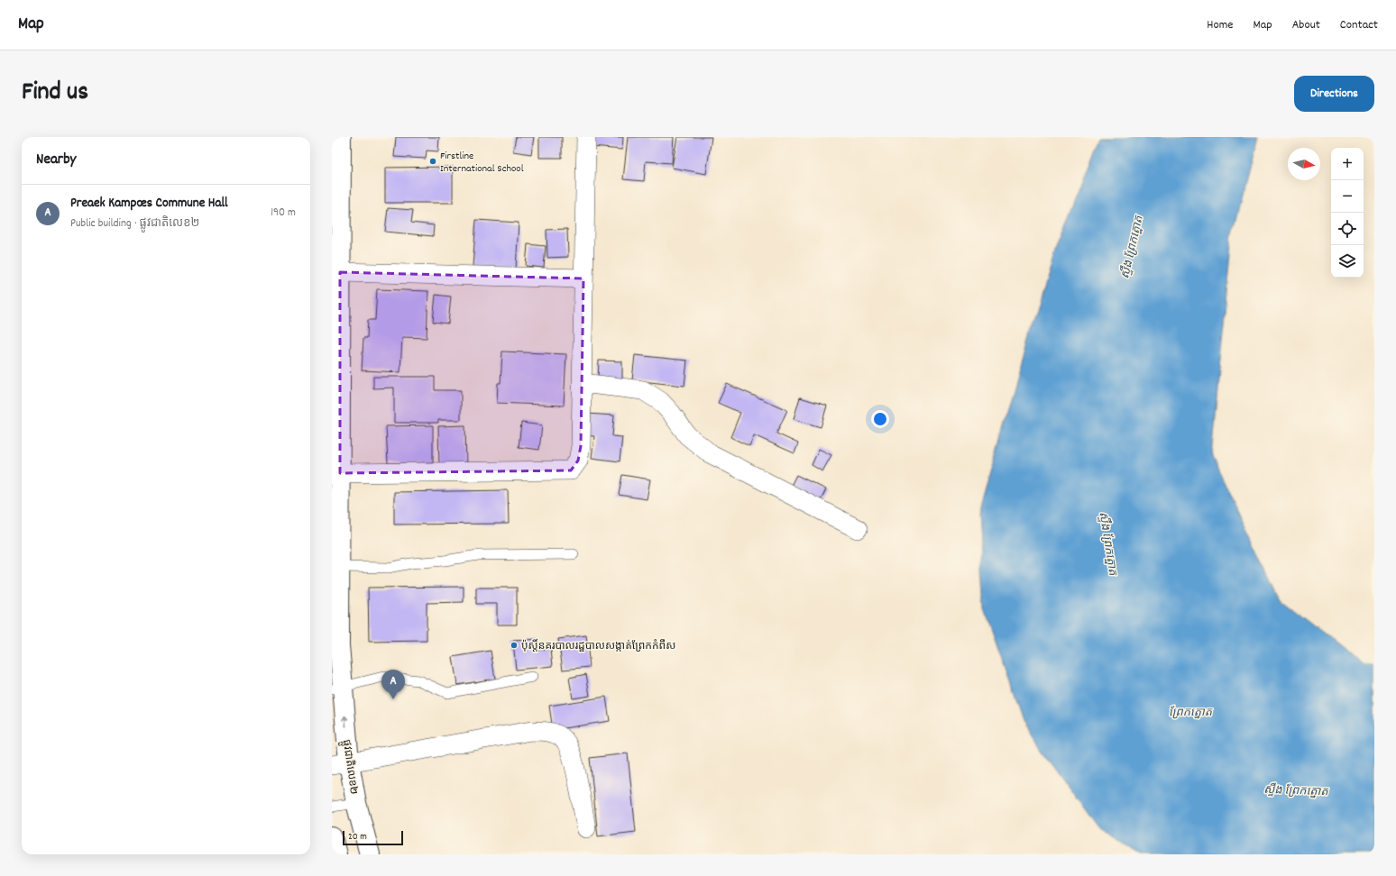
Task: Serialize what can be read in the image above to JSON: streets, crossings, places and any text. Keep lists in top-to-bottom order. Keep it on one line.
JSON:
{"streets":{"highway":["ផ្លូវជាតិលេខ២"]},"water":["ស្ទឹង ព្រែកត្នោត","ព្រែកត្នោត"],"places":["Firstline International School","ប៉ុស្តិ៍នគរបាលរដ្ឋបាលសង្កាត់ព្រែកកំពឹស"],"scale_bar":"20 m","north":"right","page":{"header":"Map","nav":["Home","Map","About","Contact"],"title":"Find us","buttons":"Directions","heading":"Nearby","map_buttons":["+","−"],"list":[{"mark":"A","name":"Preaek Kampœs Commune Hall","note":"Public building · ផ្លូវជាតិលេខ២","value":"190 m"}],"pins":"A","scale":"20 m"}}
